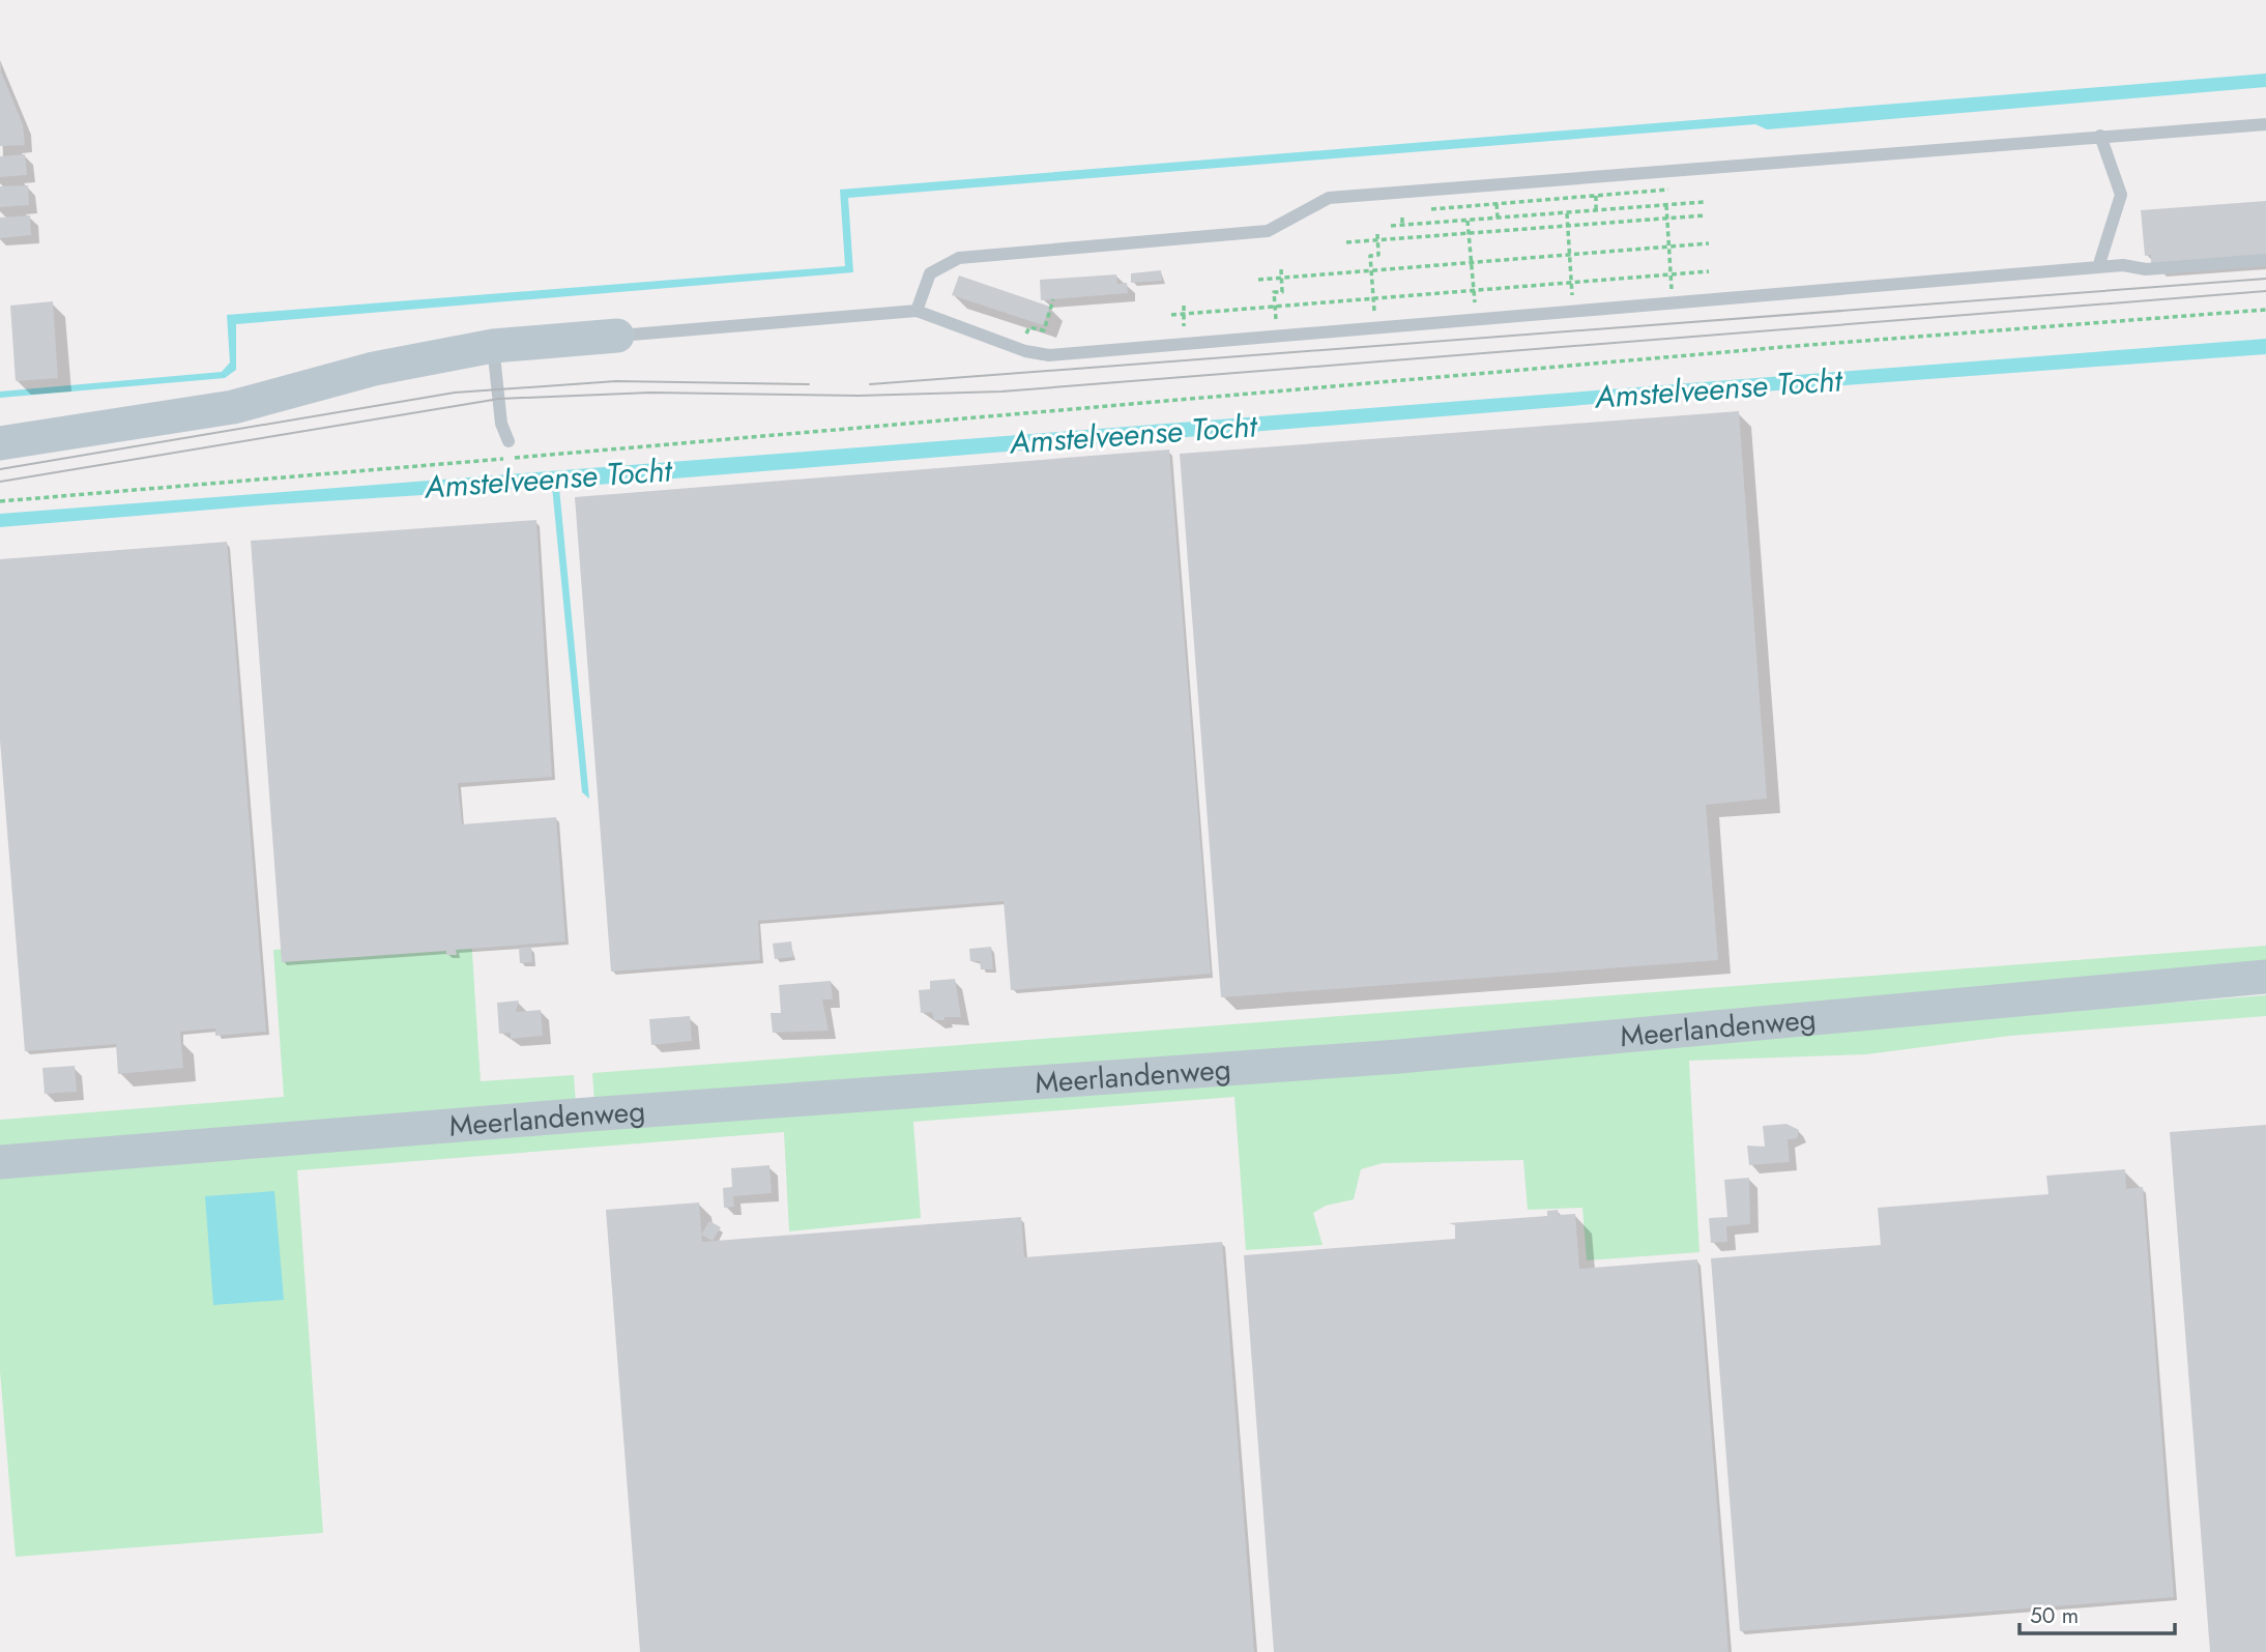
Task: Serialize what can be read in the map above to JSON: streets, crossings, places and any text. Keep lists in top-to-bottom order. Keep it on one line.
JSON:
{"streets":{"street":["Meerlandenweg"]},"water":["Amstelveense Tocht"],"scale_bar":"50 m"}
